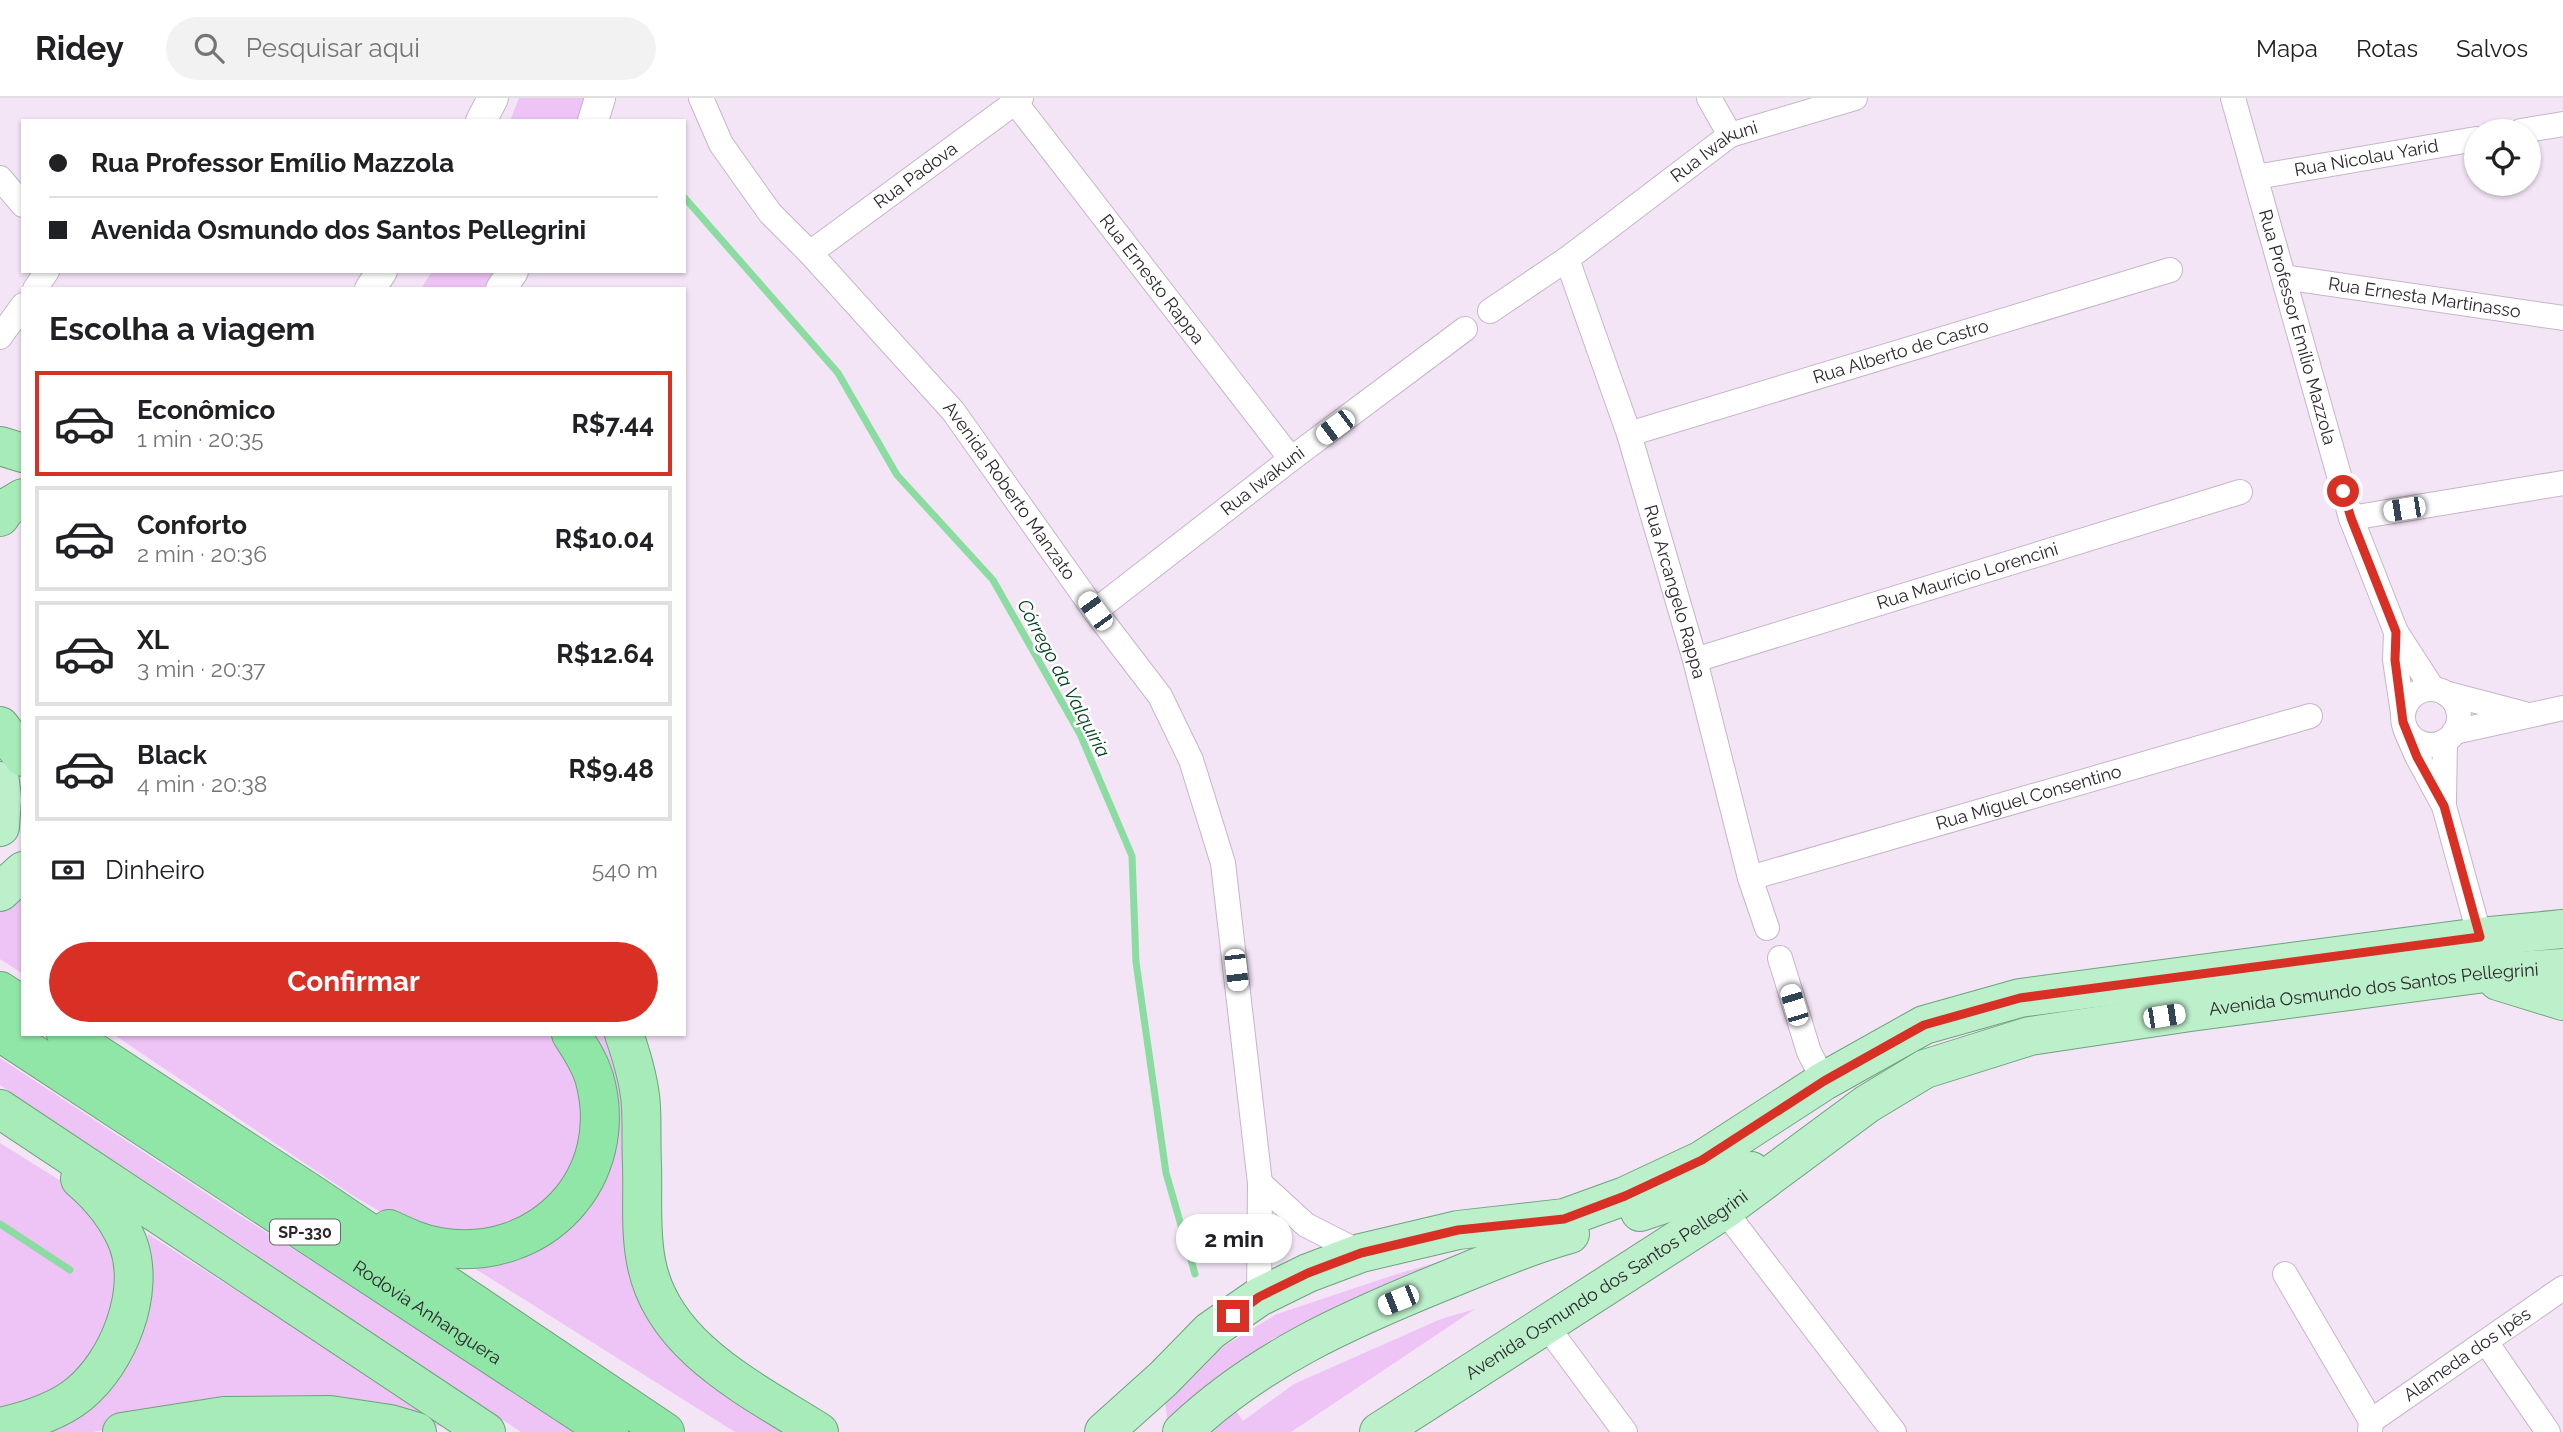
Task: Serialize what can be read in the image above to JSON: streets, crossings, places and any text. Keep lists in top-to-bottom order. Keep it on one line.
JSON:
{"streets":{"highway":["SP-330","Rodovia Anhanguera"],"main road":["Avenida Osmundo dos Santos Pellegrini"],"street":["Rua Iwakuni","Rua Nicolau Yarid","Rua Padova","Rua Ernesto Rappa","Rua Ernesta Martinasso","Rua Professor Emílio Mazzola","Rua Alberto de Castro","Avenida Roberto Manzato","Rua Maurício Lorencini","Rua Arcangelo Rappa","Rua Miguel Consentino","Alameda dos Ipês"]},"crossings":[["Rua Iwakuni","Rua Ernesto Rappa"],["Rua Iwakuni","Avenida Roberto Manzato"],["Rua Iwakuni","Rua Arcangelo Rappa"],["Rua Nicolau Yarid","Rua Professor Emílio Mazzola"],["Rua Padova","Rua Ernesto Rappa"],["Rua Padova","Avenida Roberto Manzato"],["Rua Ernesta Martinasso","Rua Professor Emílio Mazzola"],["Rua Professor Emílio Mazzola","Avenida Osmundo dos Santos Pellegrini"],["Rua Alberto de Castro","Rua Arcangelo Rappa"],["Avenida Roberto Manzato","Avenida Osmundo dos Santos Pellegrini"],["Rua Maurício Lorencini","Rua Arcangelo Rappa"],["Rua Arcangelo Rappa","Rua Miguel Consentino"]],"water":["Córrego da Valquiria"],"page":{"header":"Ridey","search":"Pesquisar aqui","nav":["Mapa","Rotas","Salvos"],"banner":["Rua Professor Emílio Mazzola","Avenida Osmundo dos Santos Pellegrini"],"heading":"Escolha a viagem","list":[{"name":"Econômico","note":"1 min · 20:35","value":"R$7.44"},{"name":"Conforto","note":"2 min · 20:36","value":"R$10.04"},{"name":"XL","note":"3 min · 20:37","value":"R$12.64"},{"name":"Black","note":"4 min · 20:38","value":"R$9.48"}],"pay":["Dinheiro","540 m"],"buttons":"Confirmar","bubble":"2 min"}}
